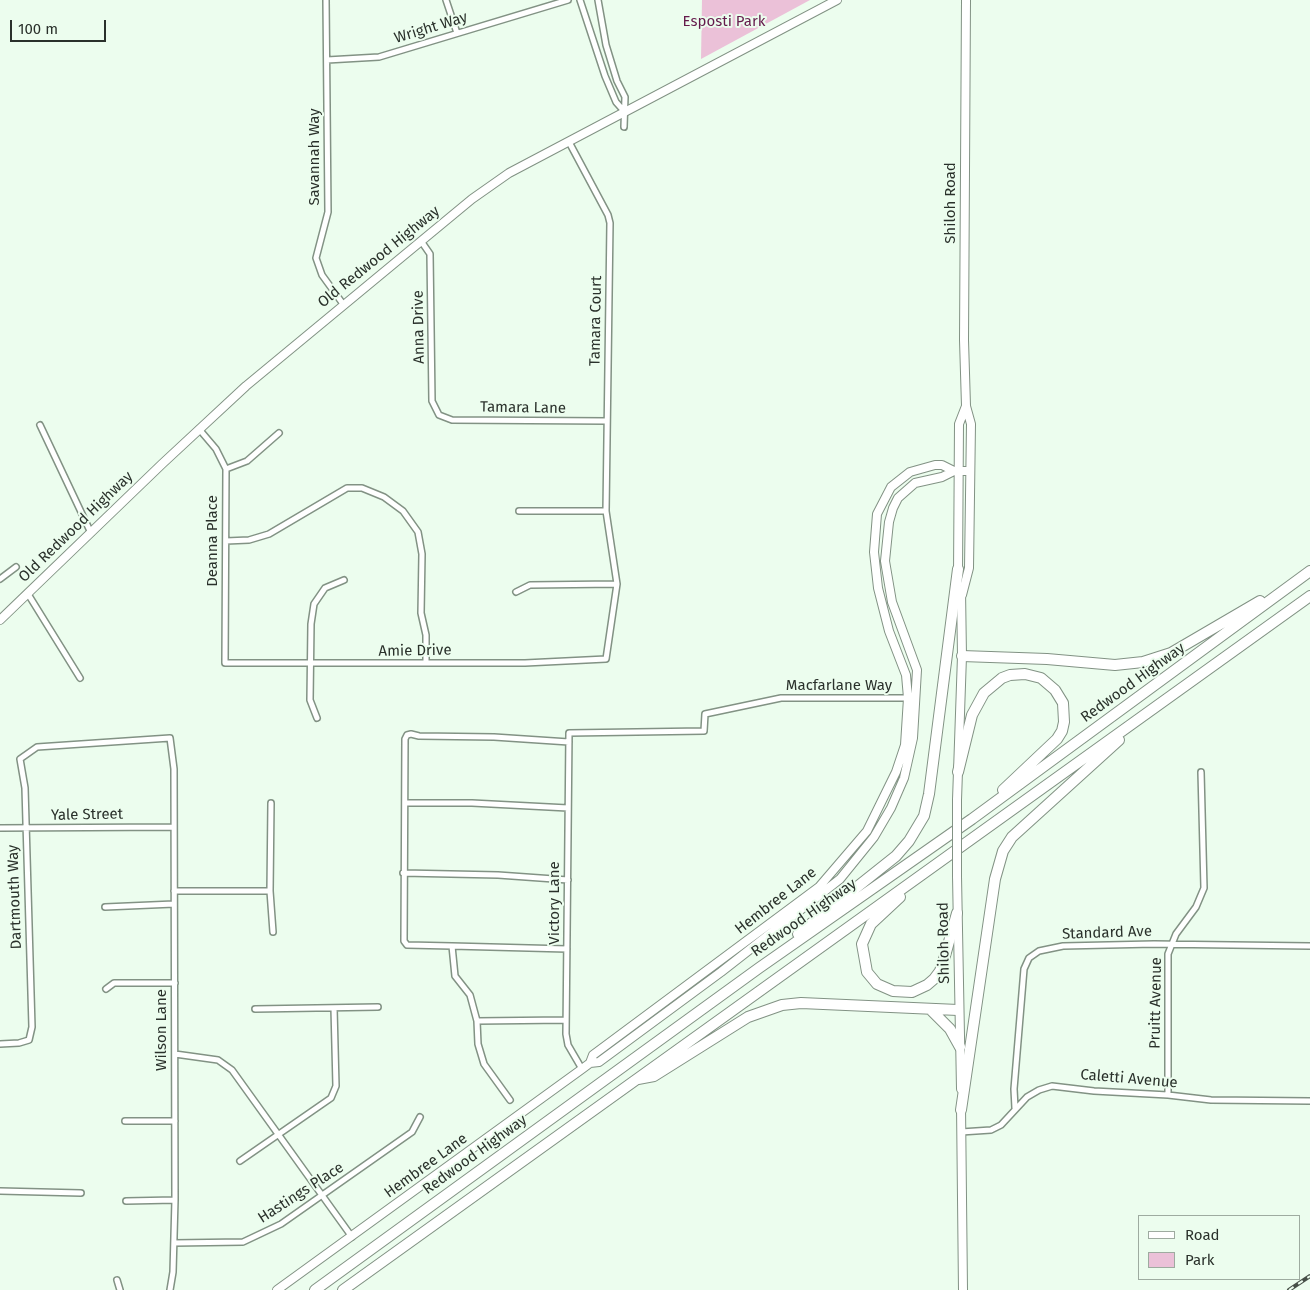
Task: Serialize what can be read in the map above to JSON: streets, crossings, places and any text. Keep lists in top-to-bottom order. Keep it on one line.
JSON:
{"streets":{"highway":["Redwood Highway"],"main road":["Shiloh Road","Old Redwood Highway","Hembree Lane"],"street":["Wright Way","Savannah Way","Tamara Court","Anna Drive","Tamara Lane","Deanna Place","Amie Drive","Macfarlane Way","Yale Street","Dartmouth Way","Victory Lane","Standard Ave","Pruitt Avenue","Wilson Lane","Caletti Avenue","Hastings Place"]},"crossings":[["Wright Way","Savannah Way"],["Savannah Way","Old Redwood Highway"],["Shiloh Road","Hembree Lane"],["Shiloh Road","Caletti Avenue"],["Old Redwood Highway","Tamara Court"],["Old Redwood Highway","Anna Drive"],["Old Redwood Highway","Deanna Place"],["Tamara Court","Tamara Lane"],["Tamara Court","Amie Drive"],["Anna Drive","Tamara Lane"],["Deanna Place","Amie Drive"],["Macfarlane Way","Hembree Lane"],["Macfarlane Way","Victory Lane"],["Yale Street","Dartmouth Way"],["Yale Street","Wilson Lane"],["Dartmouth Way","Wilson Lane"],["Hembree Lane","Victory Lane"],["Standard Ave","Pruitt Avenue"],["Standard Ave","Caletti Avenue"],["Pruitt Avenue","Caletti Avenue"],["Wilson Lane","Hastings Place"]],"parks":["Esposti Park"],"legend":["Road","Park"],"scale_bar":"100 m"}
